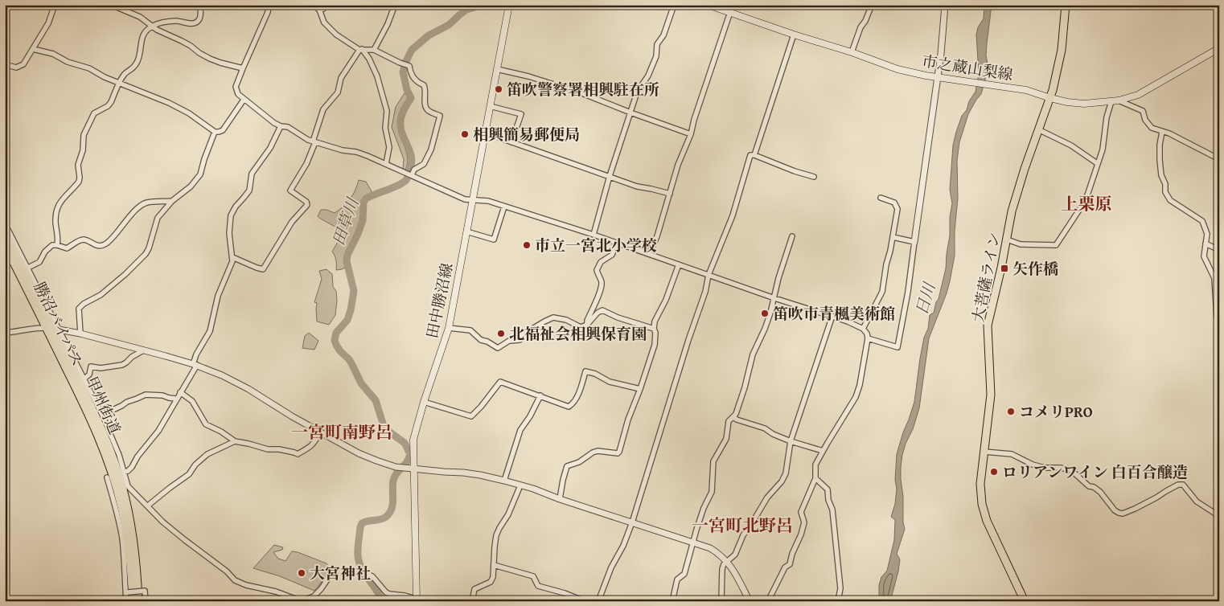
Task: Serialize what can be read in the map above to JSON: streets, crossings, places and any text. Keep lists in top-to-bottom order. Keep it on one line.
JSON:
{"streets":{"highway":["大菩薩ライン","勝沼バイパス","甲州街道"],"main road":["市之蔵山梨線","田中勝沼線"]},"crossings":[["市之蔵山梨線","大菩薩ライン"],["勝沼バイパス","甲州街道"]],"districts":["上栗原","一宮町南野呂","一宮町北野呂"],"water":["田草川","日川"],"places":{"other":["笛吹警察署相興駐在所","相興簡易郵便局","市立一宮北小学校","笛吹市青楓美術館","北福祉会相興保育園","コメリPRO","ロリアンワイン 白百合醸造","大宮神社"],"transit":["矢作橋"]}}
